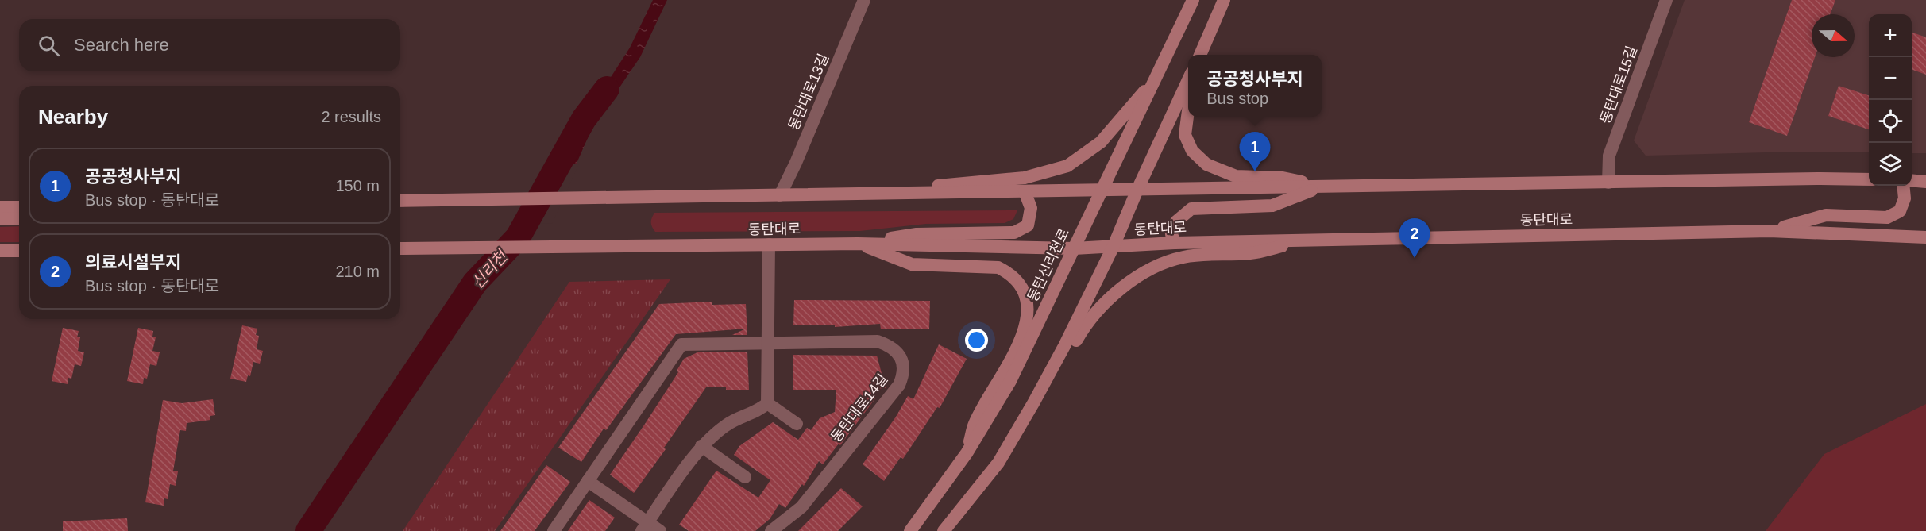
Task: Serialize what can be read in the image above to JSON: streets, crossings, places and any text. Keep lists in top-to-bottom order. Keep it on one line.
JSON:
{"streets":{"main road":["동탄대로","동탄신리천로"],"street":["동탄대로15길","동탄대로13길","동탄대로14길"]},"crossings":[["동탄대로","동탄신리천로"]],"water":["신리천"],"north":"right","page":{"map_buttons":["+","−"],"search":"Search here","popup":["공공청사부지","Bus stop"],"heading":["Nearby","2 results"],"pins":["1","2"],"list":[{"mark":"1","name":"공공청사부지","note":"Bus stop · 동탄대로","value":"150 m"},{"mark":"2","name":"의료시설부지","note":"Bus stop · 동탄대로","value":"210 m"}]}}
